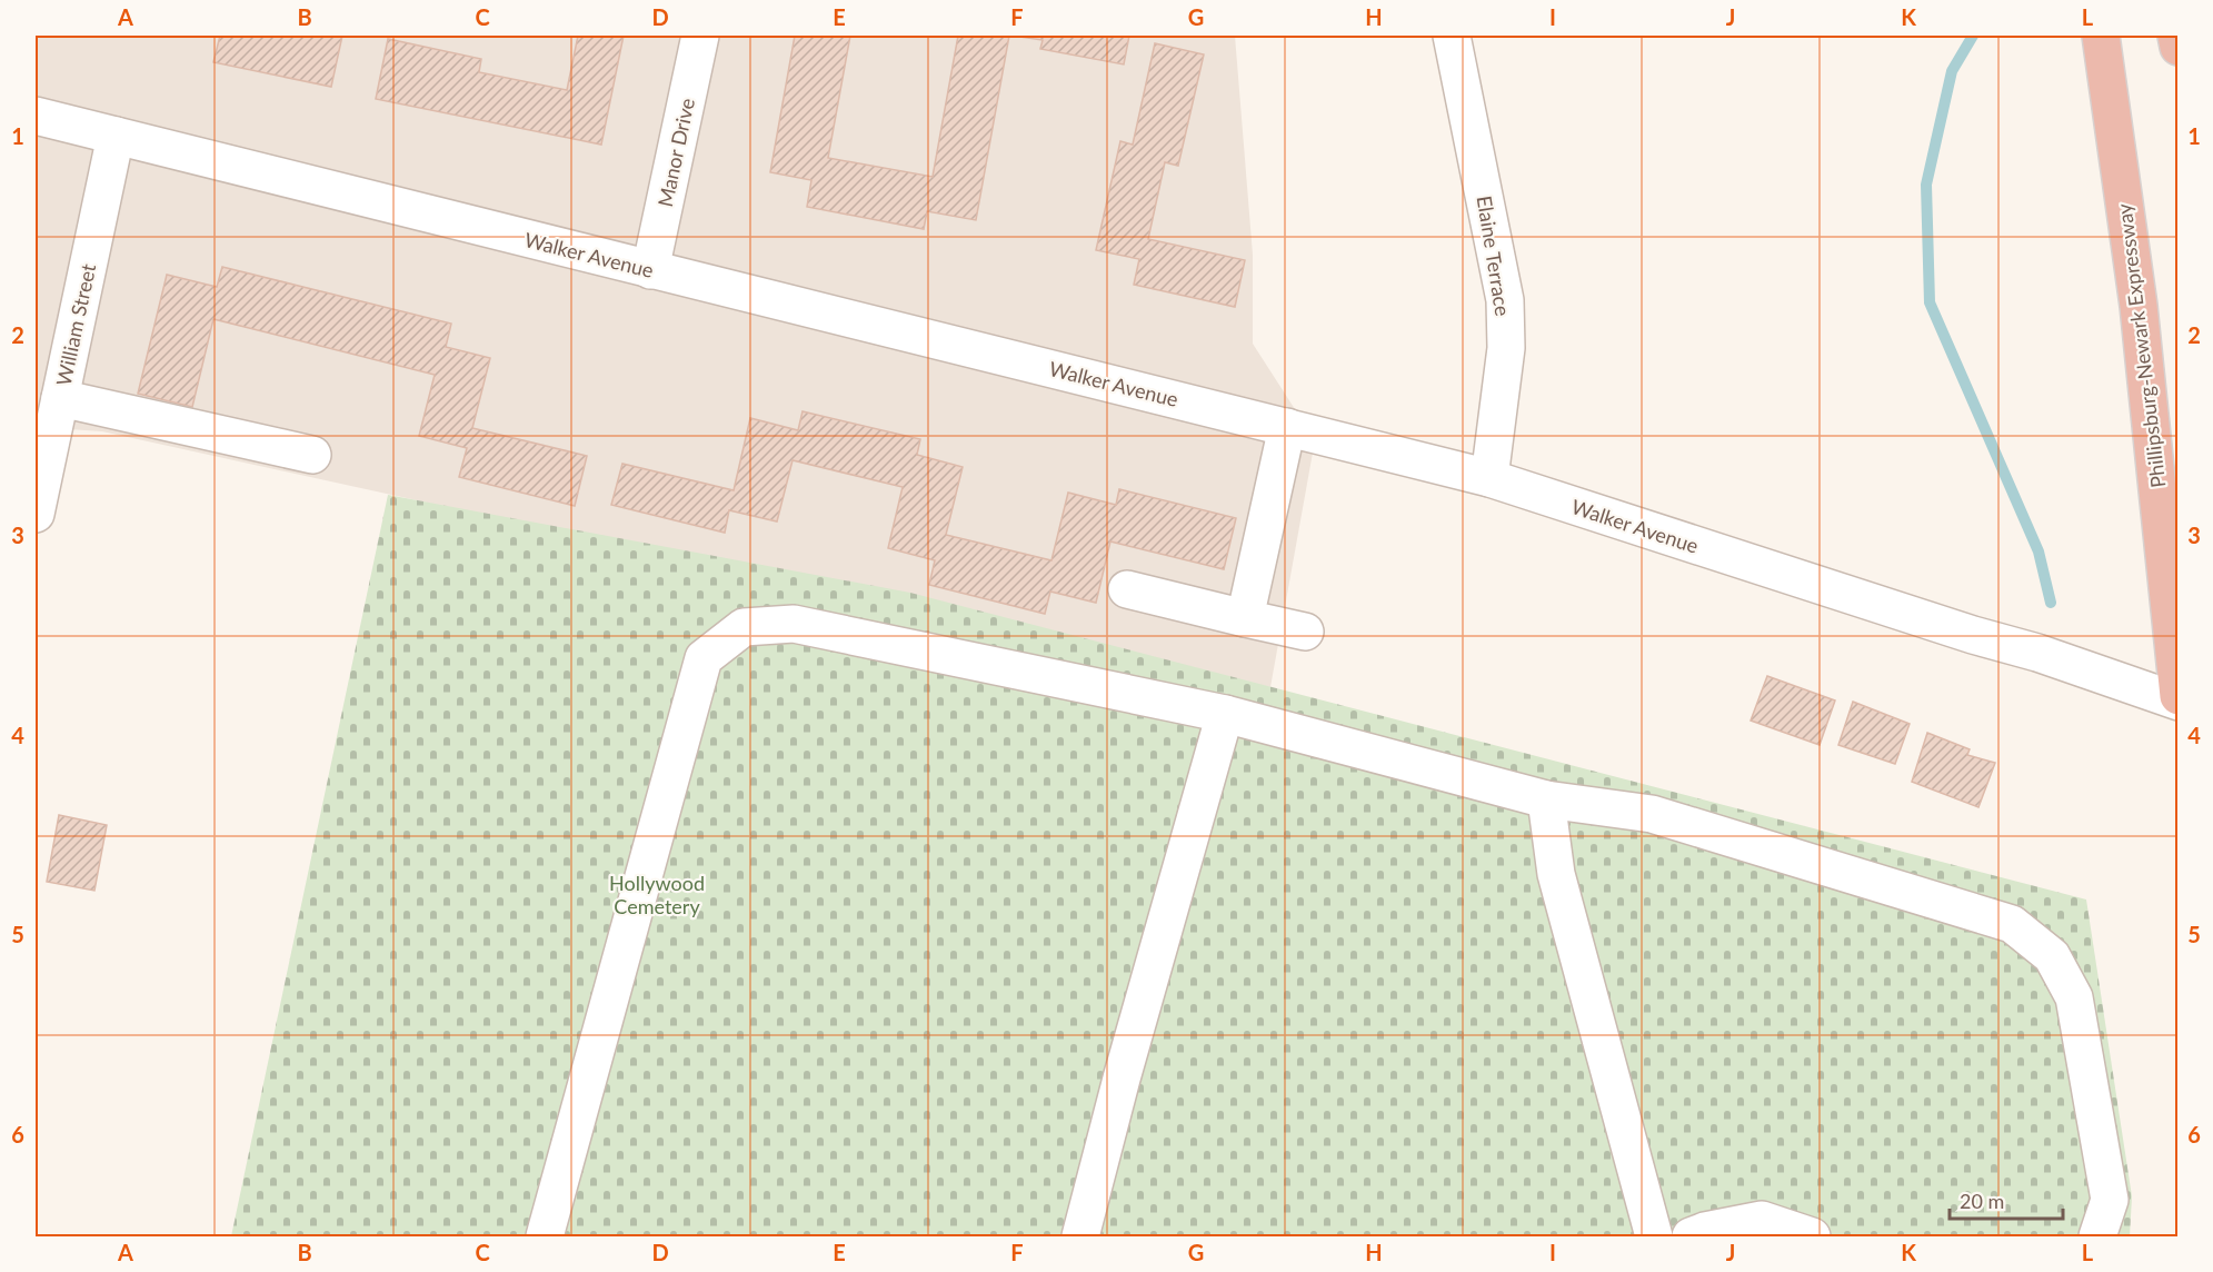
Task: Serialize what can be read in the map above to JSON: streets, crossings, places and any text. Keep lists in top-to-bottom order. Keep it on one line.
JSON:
{"streets":{"highway":["Phillipsburg-Newark Expressway"],"street":["Manor Drive","Walker Avenue","Elaine Terrace","William Street"]},"crossings":[["Manor Drive","Walker Avenue"],["Walker Avenue","Elaine Terrace"],["Walker Avenue","William Street"],["Walker Avenue","Phillipsburg-Newark Expressway"]],"parks":["Hollywood Cemetery"],"scale_bar":"20 m","grid":{"columns":["A","B","C","D","E","F","G","H","I","J","K","L"],"rows":["1","2","3","4","5","6"]}}
